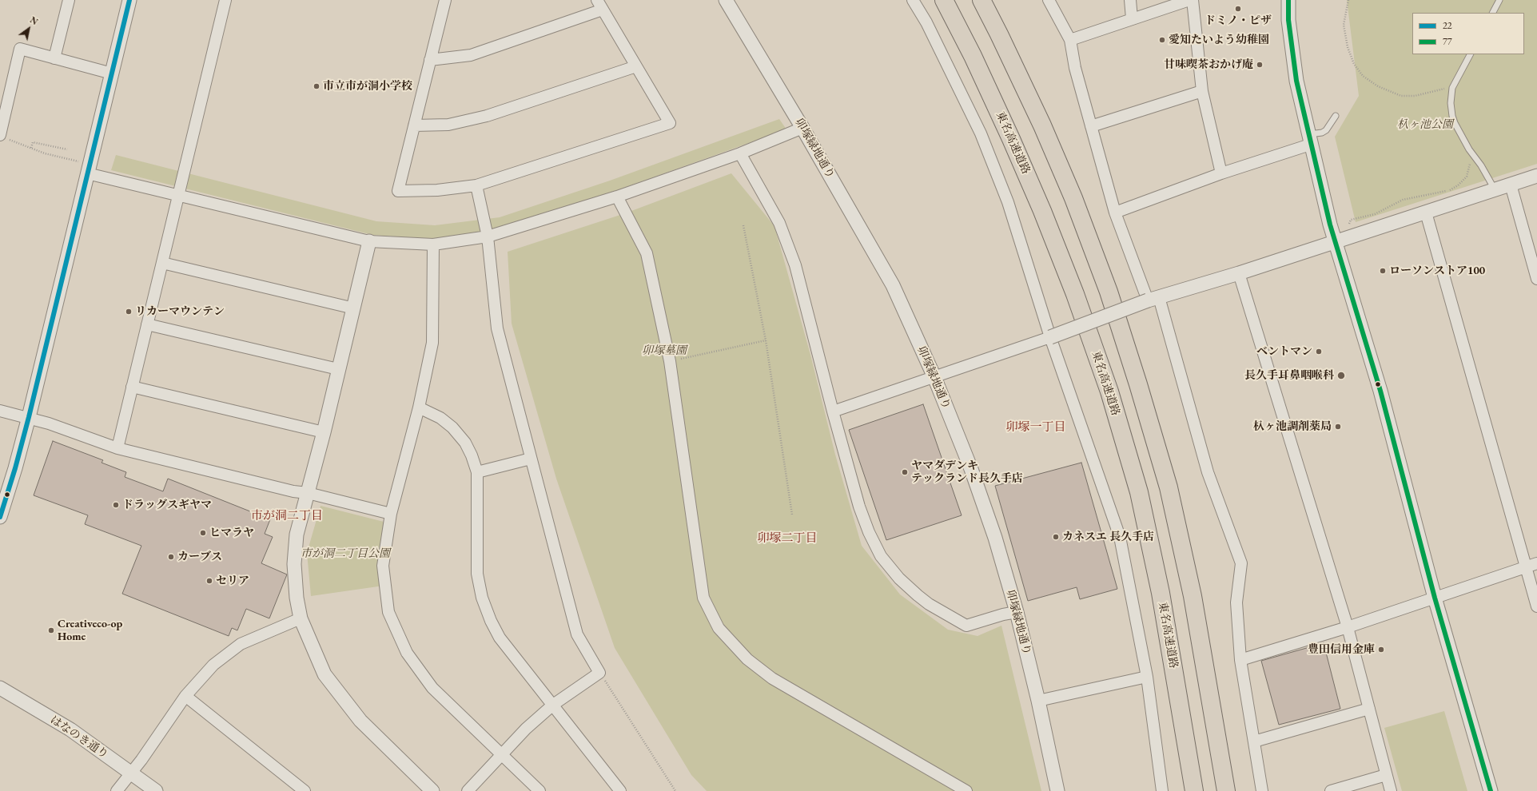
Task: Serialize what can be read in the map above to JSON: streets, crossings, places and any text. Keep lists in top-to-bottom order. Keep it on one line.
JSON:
{"streets":{"highway":["東名高速道路"],"street":["卯塚緑地通り","はなのき通り"]},"districts":["卯塚一丁目","市が洞二丁目","卯塚二丁目"],"parks":["杁ヶ池公園","卯塚墓園","市が洞二丁目公園"],"places":["ドミノ・ピザ","愛知たいよう幼稚園","甘味喫茶おかげ庵","市立市が洞小学校","ローソンストア100","リカーマウンテン","ベントマン","長久手耳鼻咽喉科","杁ヶ池調剤薬局","ヤマダデンキ テックランド長久手店","ドラッグスギヤマ","ヒマラヤ","カネスエ 長久手店","カーブス","セリア","Creativeco-op Home","豊田信用金庫"],"lines":["transit line 22","transit line 77"],"legend":["22","77"],"north":"top right"}
